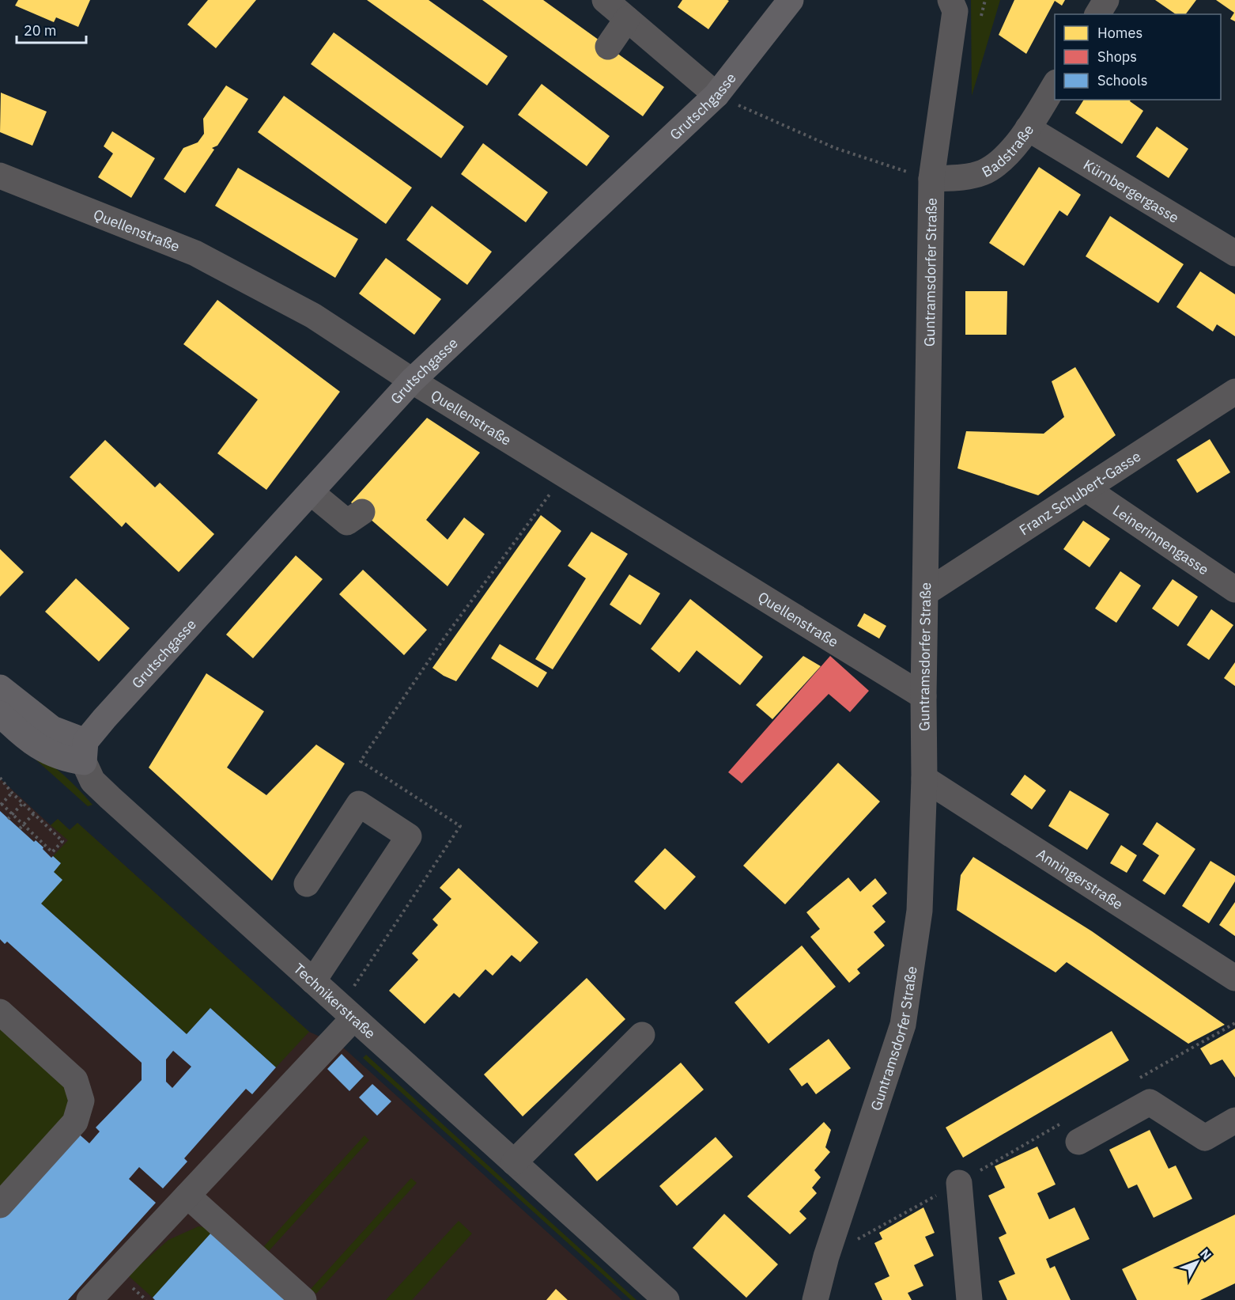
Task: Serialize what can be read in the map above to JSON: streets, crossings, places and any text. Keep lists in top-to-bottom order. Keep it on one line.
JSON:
{"streets":{"main road":["Grutschgasse"],"street":["Badstraße","Kürnbergergasse","Quellenstraße","Guntramsdorfer Straße","Franz Schubert-Gasse","Leinerinnengasse","Anningerstraße","Technikerstraße"]},"crossings":[["Grutschgasse","Quellenstraße"],["Grutschgasse","Technikerstraße"],["Badstraße","Kürnbergergasse"],["Badstraße","Guntramsdorfer Straße"],["Quellenstraße","Guntramsdorfer Straße"],["Guntramsdorfer Straße","Franz Schubert-Gasse"],["Guntramsdorfer Straße","Anningerstraße"],["Franz Schubert-Gasse","Leinerinnengasse"]],"legend":["Homes","Shops","Schools"],"scale_bar":"20 m","north":"top right"}
